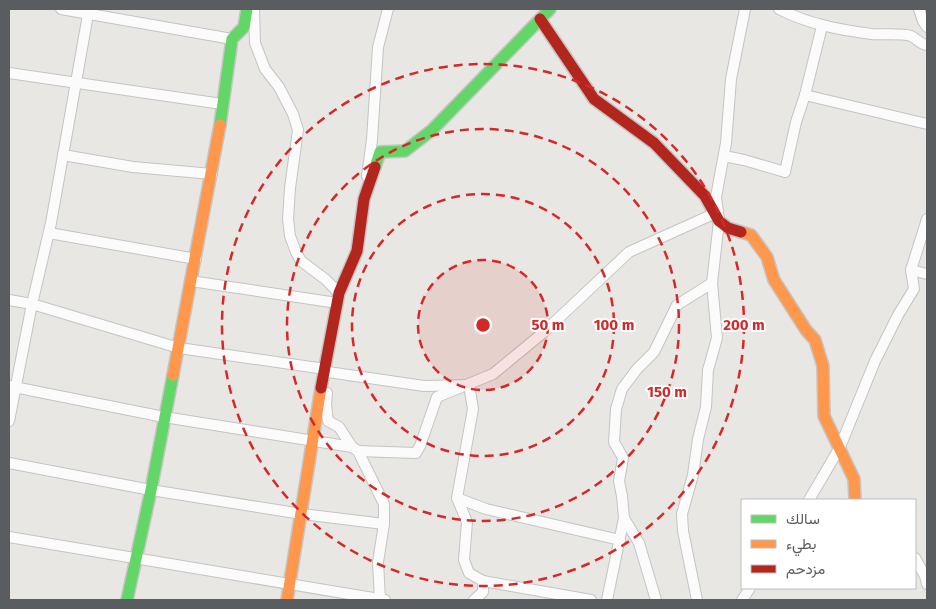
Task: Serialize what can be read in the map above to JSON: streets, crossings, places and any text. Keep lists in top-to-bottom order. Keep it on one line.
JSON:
{"legend":["سالك","بطيء","مزدحم"],"rings":["50 m","100 m","200 m","150 m"]}
